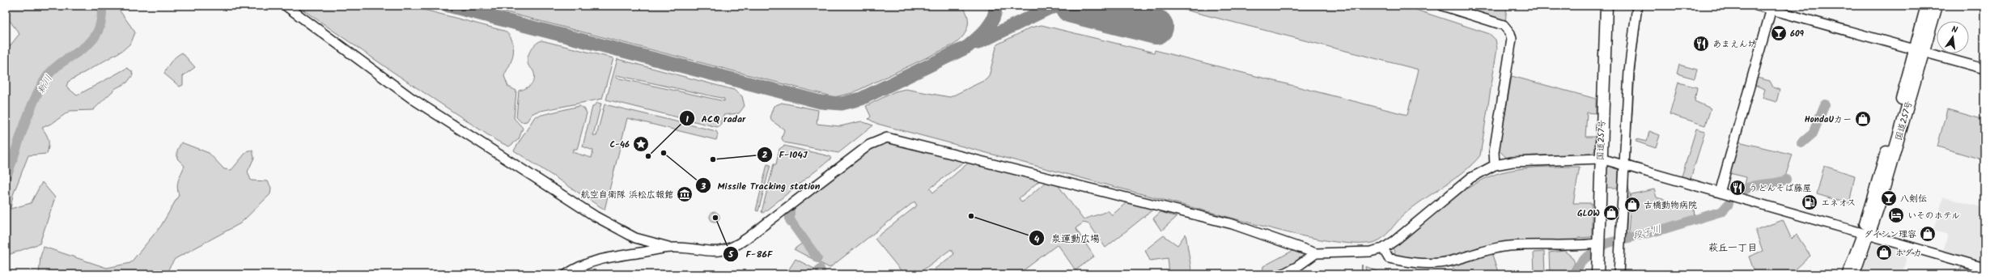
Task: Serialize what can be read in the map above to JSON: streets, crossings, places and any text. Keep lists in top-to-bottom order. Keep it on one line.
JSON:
{"streets":{"highway":["国道257号"]},"districts":["萩丘一丁目"],"water":["新川","段子川"],"places":{"bar":["609","八剣伝"],"restaurant":["あまえん坊","うどんそば藤屋"],"shop":["HondaUカー","古橋動物病院","GLOW","ダイシン理容","ホダカ"],"place":["C-46"],"other":["Missile Tracking station","ACQ radar","F-104J","泉運動広場","F-86F"],"museum":["航空自衛隊 浜松広報館"],"fuel station":["エネオス"],"hotel":["いそのホテル"]},"north":"top"}
